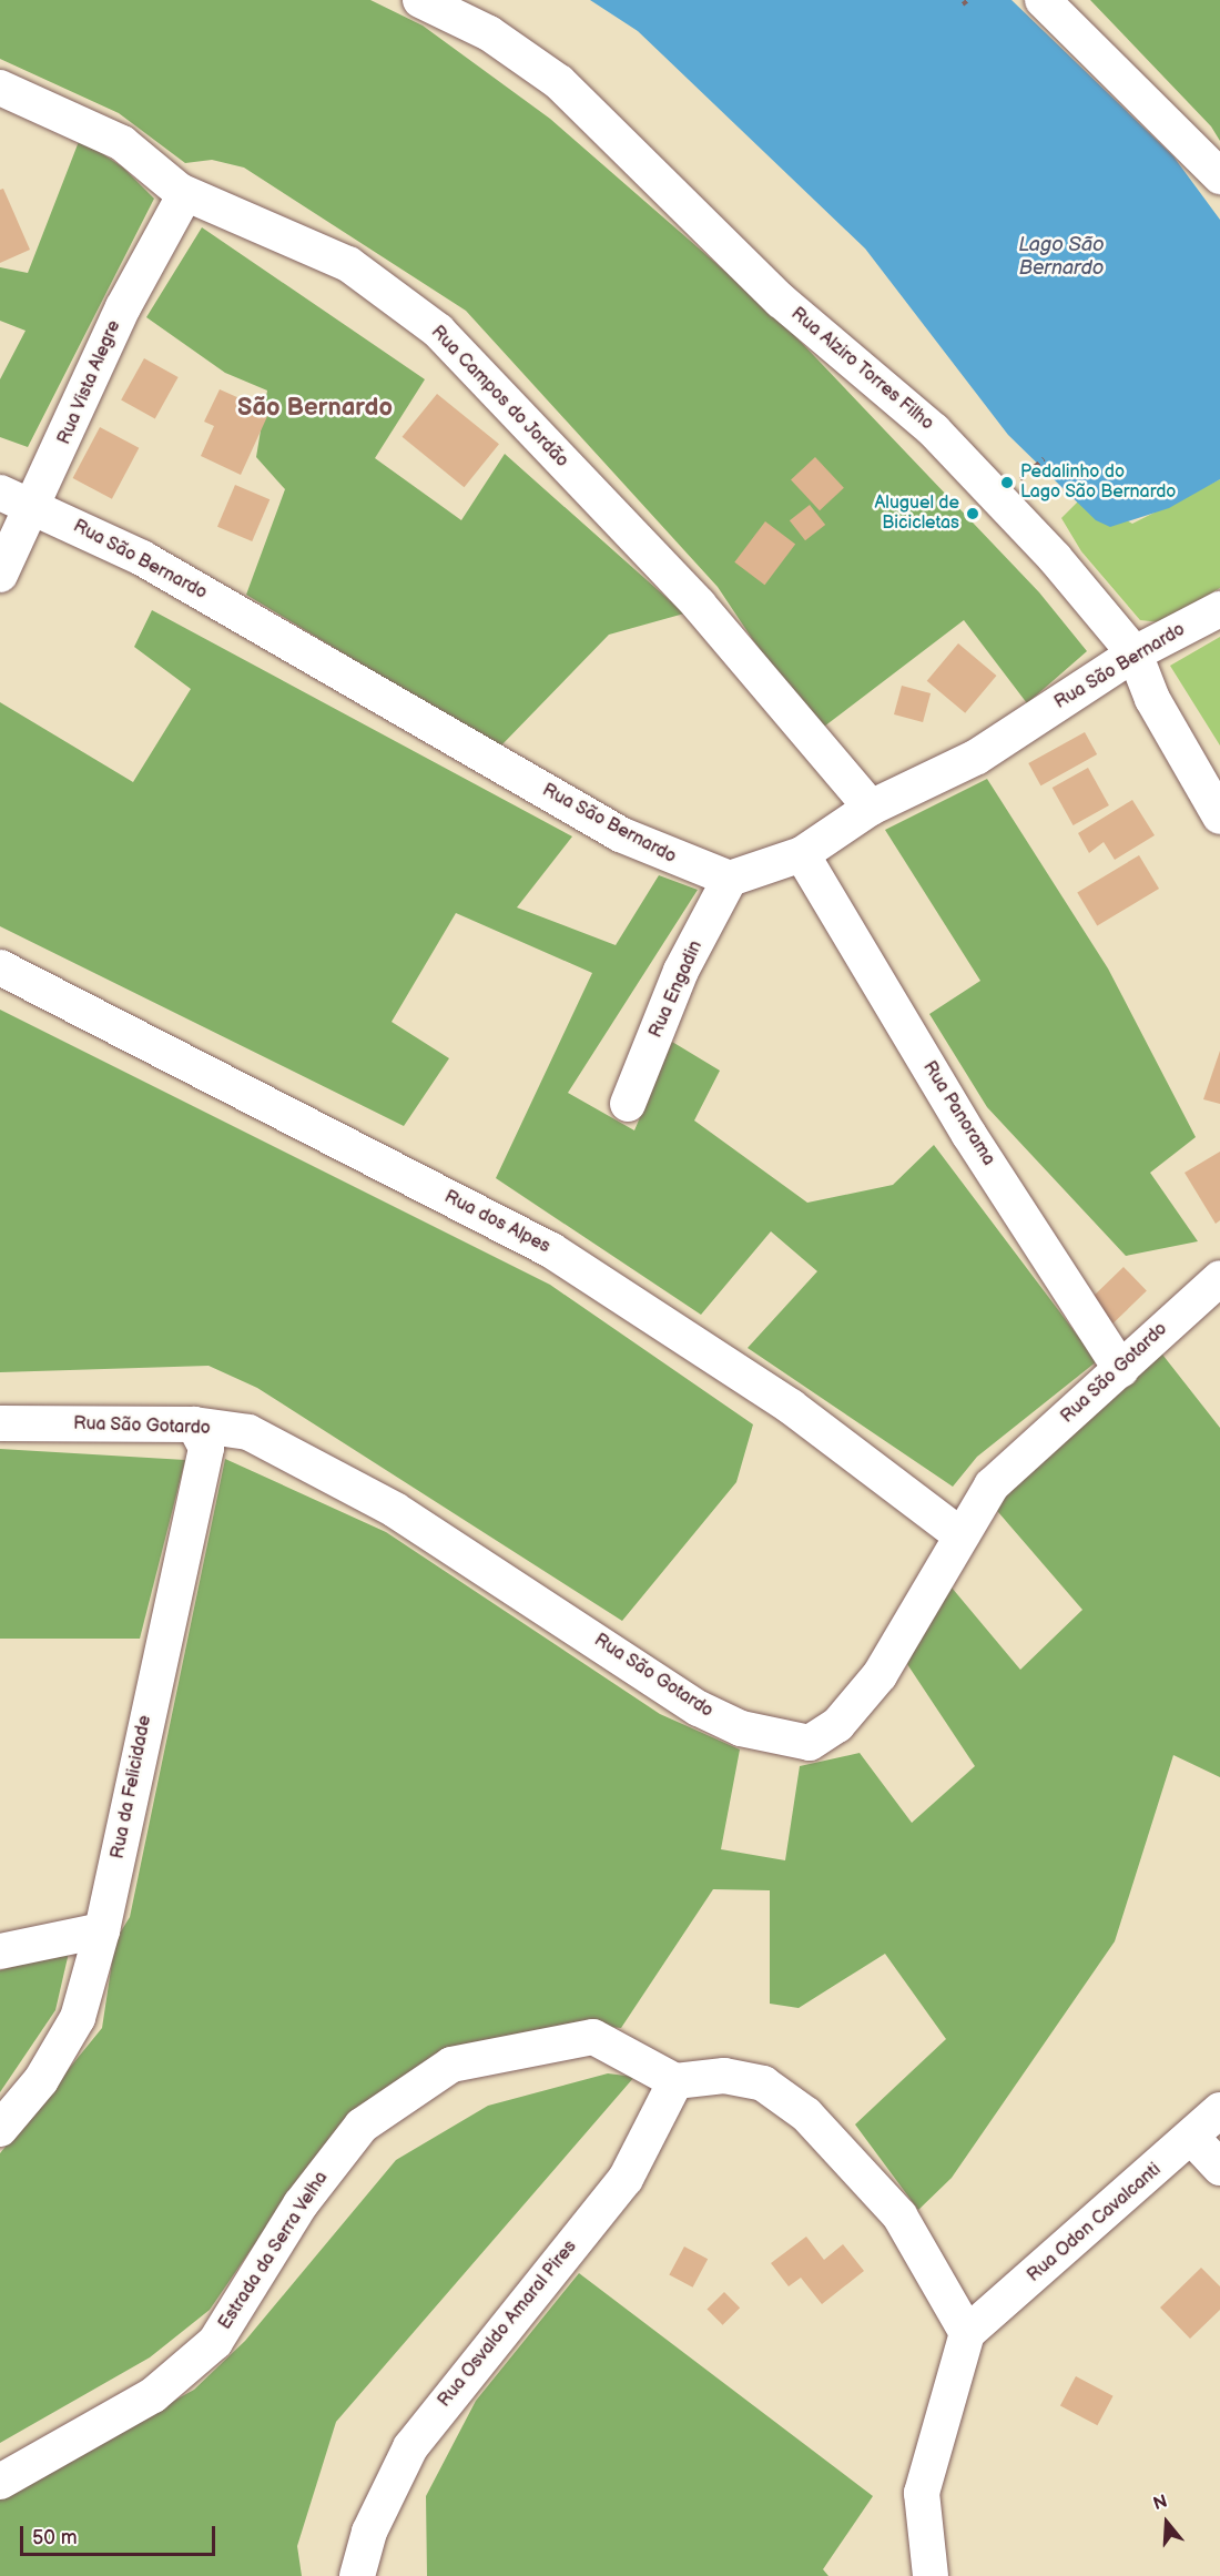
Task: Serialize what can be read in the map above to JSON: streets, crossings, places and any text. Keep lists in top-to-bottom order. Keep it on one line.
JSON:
{"streets":{"street":["Rua Alziro Torres Filho","Rua Vista Alegre","Rua Campos do Jordão","Rua São Bernardo","Rua Engadin","Rua Panorama","Rua dos Alpes","Rua São Gotardo","Rua da Felicidade","Rua Odon Cavalcanti","Estrada da Serra Velha","Rua Osvaldo Amaral Pires"]},"crossings":[["Rua Alziro Torres Filho","Rua São Bernardo"],["Rua Vista Alegre","Rua Campos do Jordão"],["Rua Vista Alegre","Rua São Bernardo"],["Rua Campos do Jordão","Rua São Bernardo"],["Rua São Bernardo","Rua Engadin"],["Rua São Bernardo","Rua Panorama"],["Rua Panorama","Rua São Gotardo"],["Rua dos Alpes","Rua São Gotardo"],["Rua São Gotardo","Rua da Felicidade"],["Estrada da Serra Velha","Rua Osvaldo Amaral Pires"]],"districts":["São Bernardo"],"water":["Lago São Bernardo"],"places":["Pedalinho do Lago São Bernardo","Aluguel de Bicicletas"],"scale_bar":"50 m","north":"top"}
